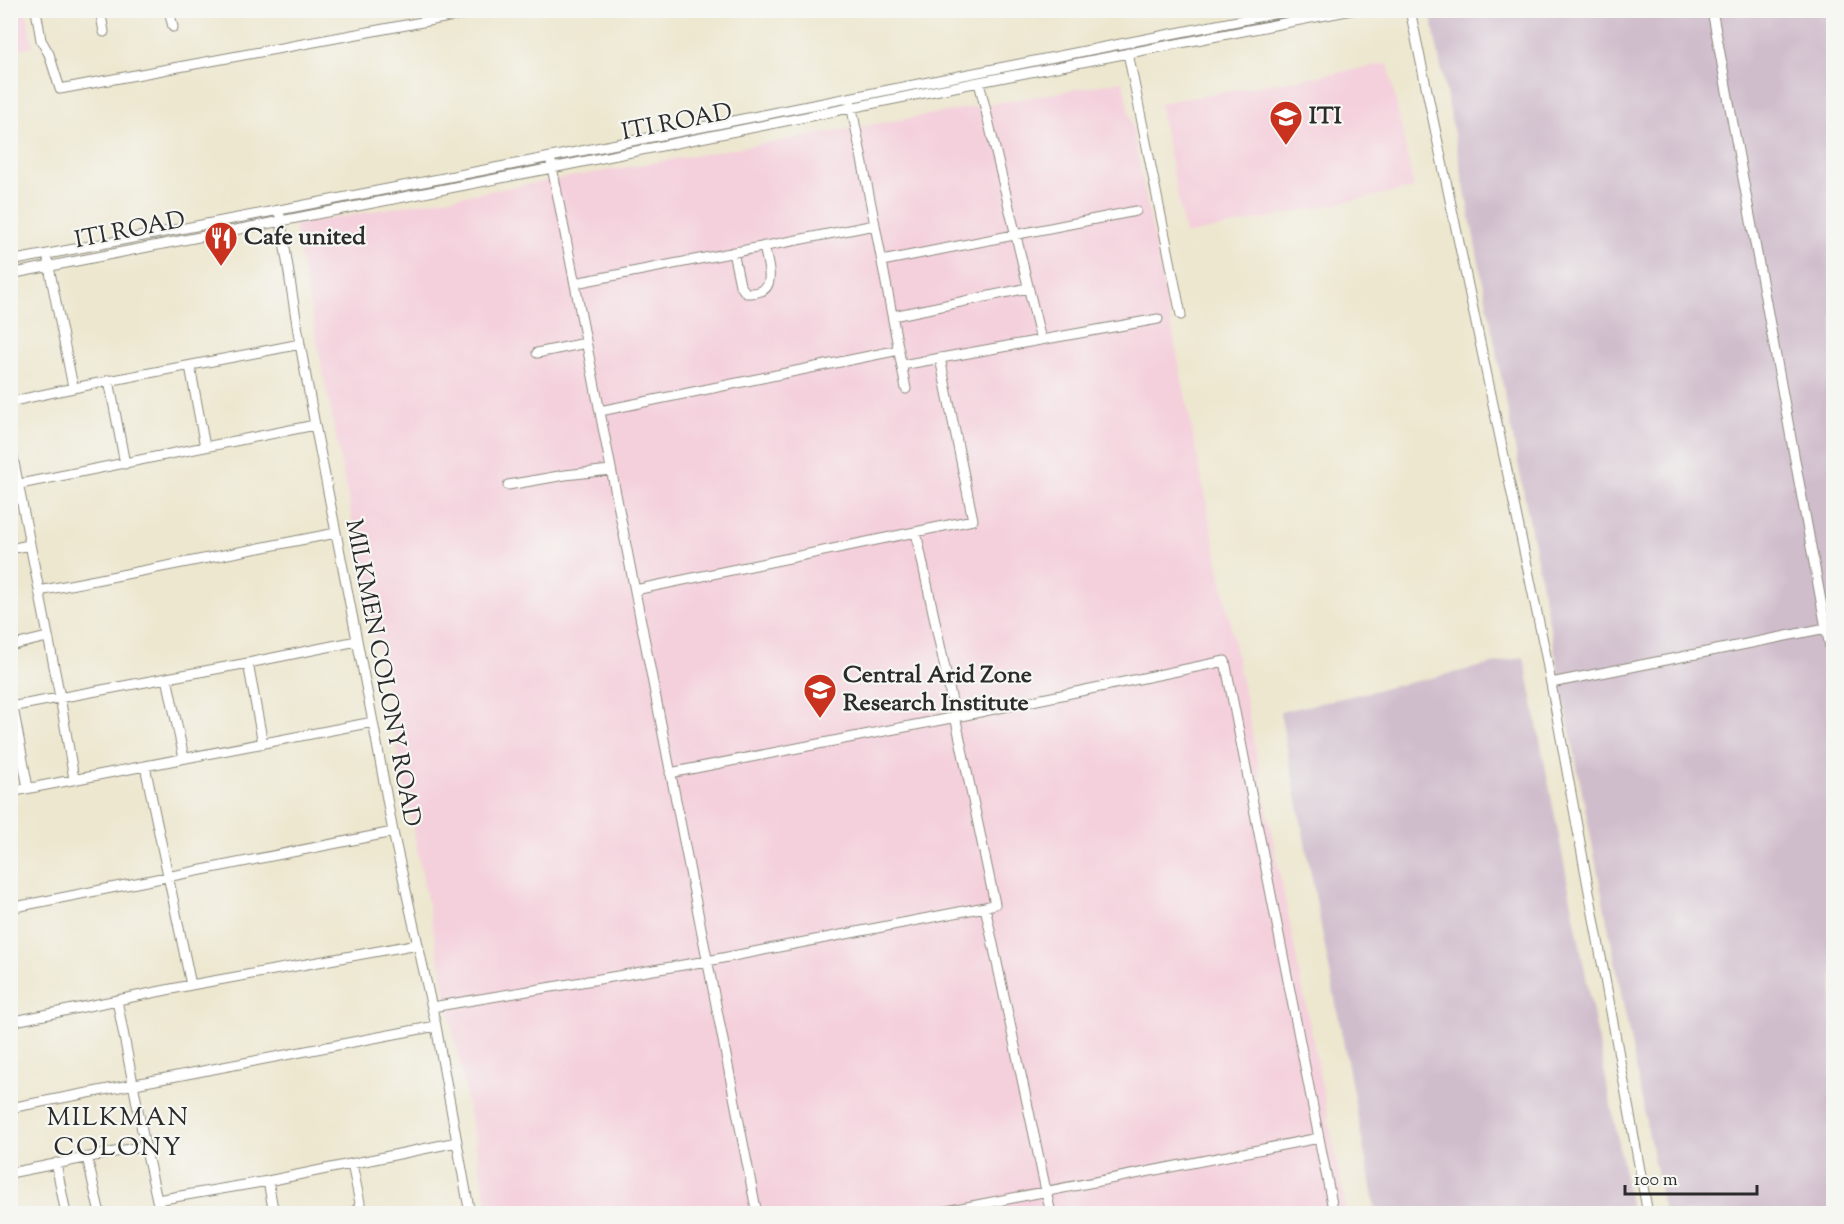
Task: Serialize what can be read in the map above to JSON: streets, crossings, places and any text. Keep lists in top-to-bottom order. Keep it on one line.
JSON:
{"streets":{"street":["ITI ROAD","MILKMEN COLONY ROAD"]},"crossings":[["ITI ROAD","MILKMEN COLONY ROAD"]],"districts":["MILKMAN COLONY"],"places":{"school or university":["ITI","Central Arid Zone Research Institute"],"restaurant":["Cafe united"]},"scale_bar":"100 m"}
